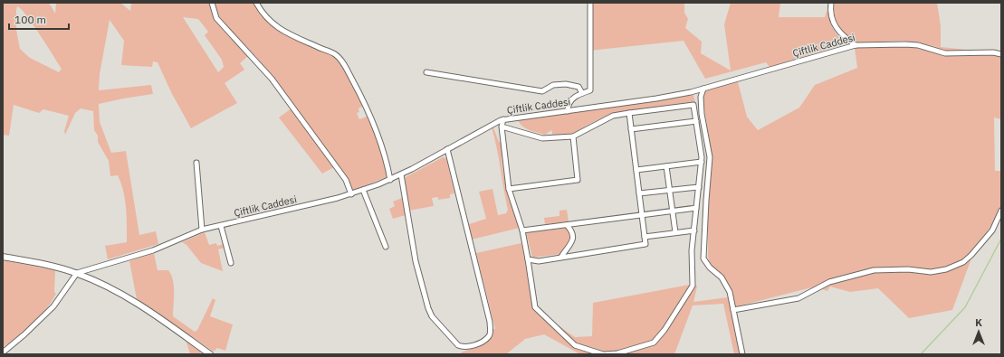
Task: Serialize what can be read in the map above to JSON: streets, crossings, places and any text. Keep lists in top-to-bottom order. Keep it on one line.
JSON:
{"streets":{"street":["Çiftlik Caddesi"]},"scale_bar":"100 m","north":"top"}
